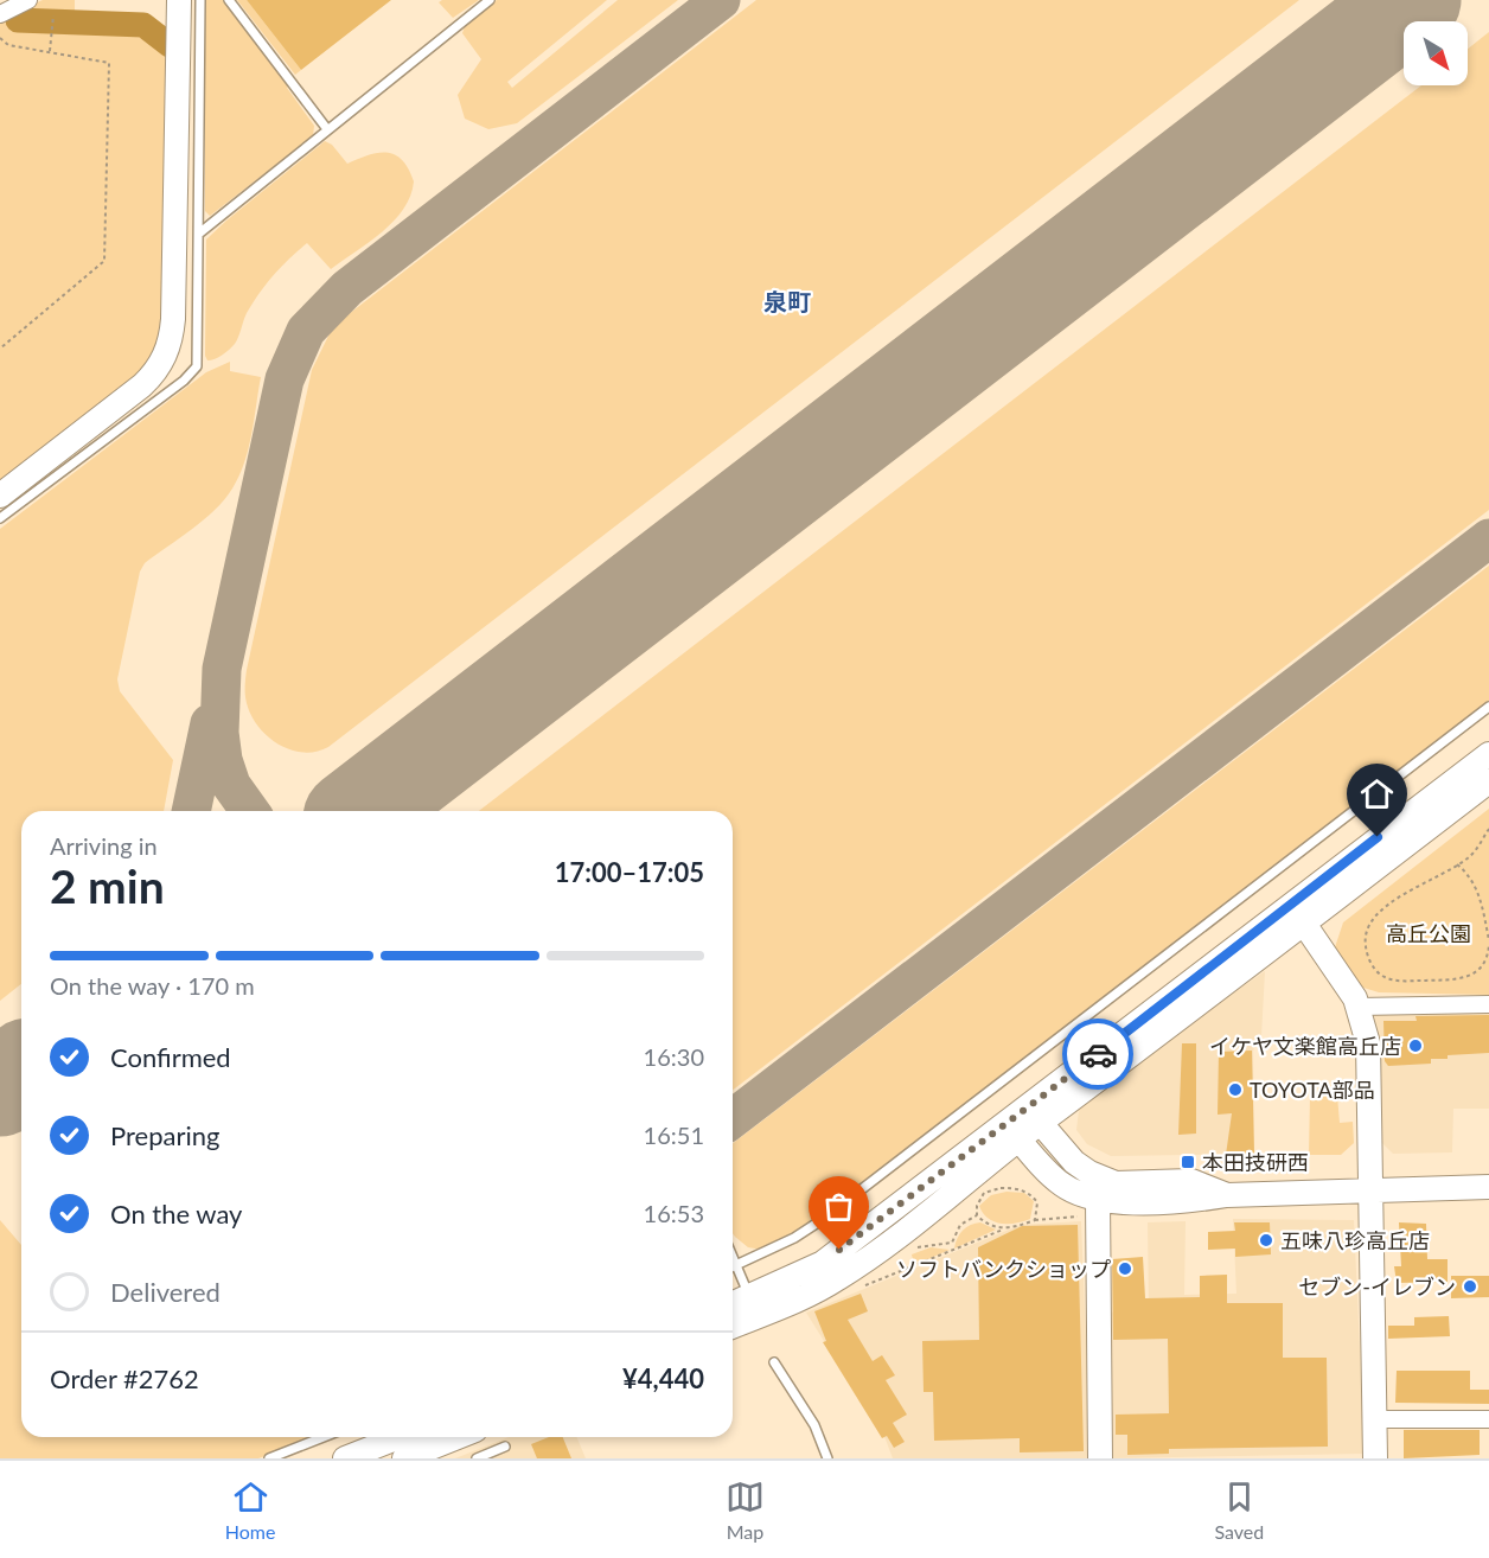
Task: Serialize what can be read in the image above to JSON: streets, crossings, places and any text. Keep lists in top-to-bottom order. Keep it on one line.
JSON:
{"districts":["泉町"],"parks":["高丘公園"],"places":{"other":["イケヤ文楽館高丘店","TOYOTA部品","五味八珍高丘店","ソフトバンクショップ","セブン-イレブン"],"transit":["本田技研西"]},"north":"bottom right","page":{"heading":["2 min","Arriving in","17:00–17:05"],"panel":["Order #2762","¥4,440"],"bar":"On the way · 170 m","list":[["Confirmed","16:30"],["Preparing","16:51"],["On the way","16:53"],"Delivered"],"tabs":["Home","Map","Saved"]}}
